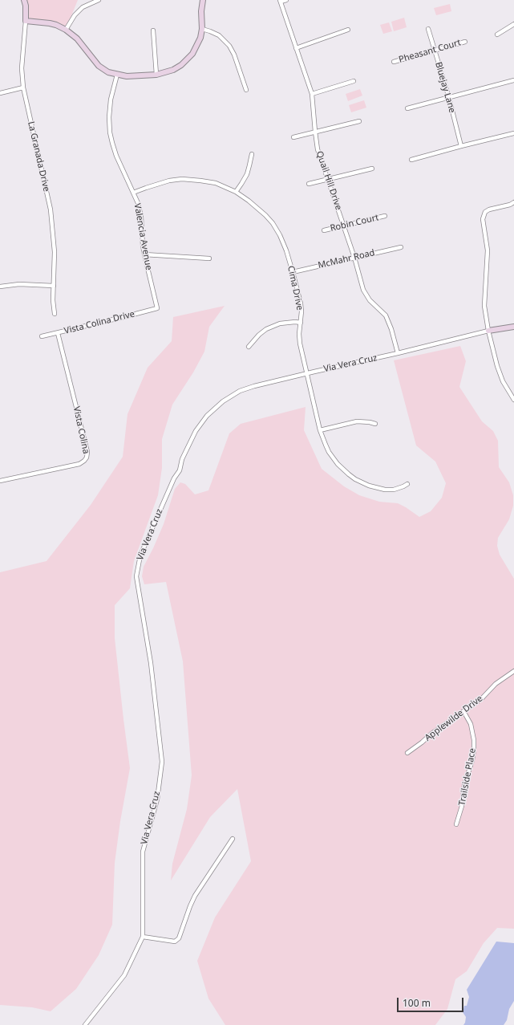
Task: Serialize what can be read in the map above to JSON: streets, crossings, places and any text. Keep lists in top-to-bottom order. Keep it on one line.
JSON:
{"streets":{"street":["Pheasant Court","Bluejay Lane","La Granada Drive","Quail Hill Drive","Robin Court","Valencia Avenue","McMahr Road","Cima Drive","Vista Colina Drive","Via Vera Cruz","Vista Colina","Applewilde Drive","Trailside Place"]},"crossings":[["Pheasant Court","Bluejay Lane"],["Quail Hill Drive","Robin Court"],["Quail Hill Drive","McMahr Road"],["Quail Hill Drive","Via Vera Cruz"],["Valencia Avenue","Cima Drive"],["Valencia Avenue","Vista Colina Drive"],["McMahr Road","Cima Drive"],["Cima Drive","Via Vera Cruz"],["Vista Colina Drive","Vista Colina"],["Applewilde Drive","Trailside Place"]],"scale_bar":"100 m"}
